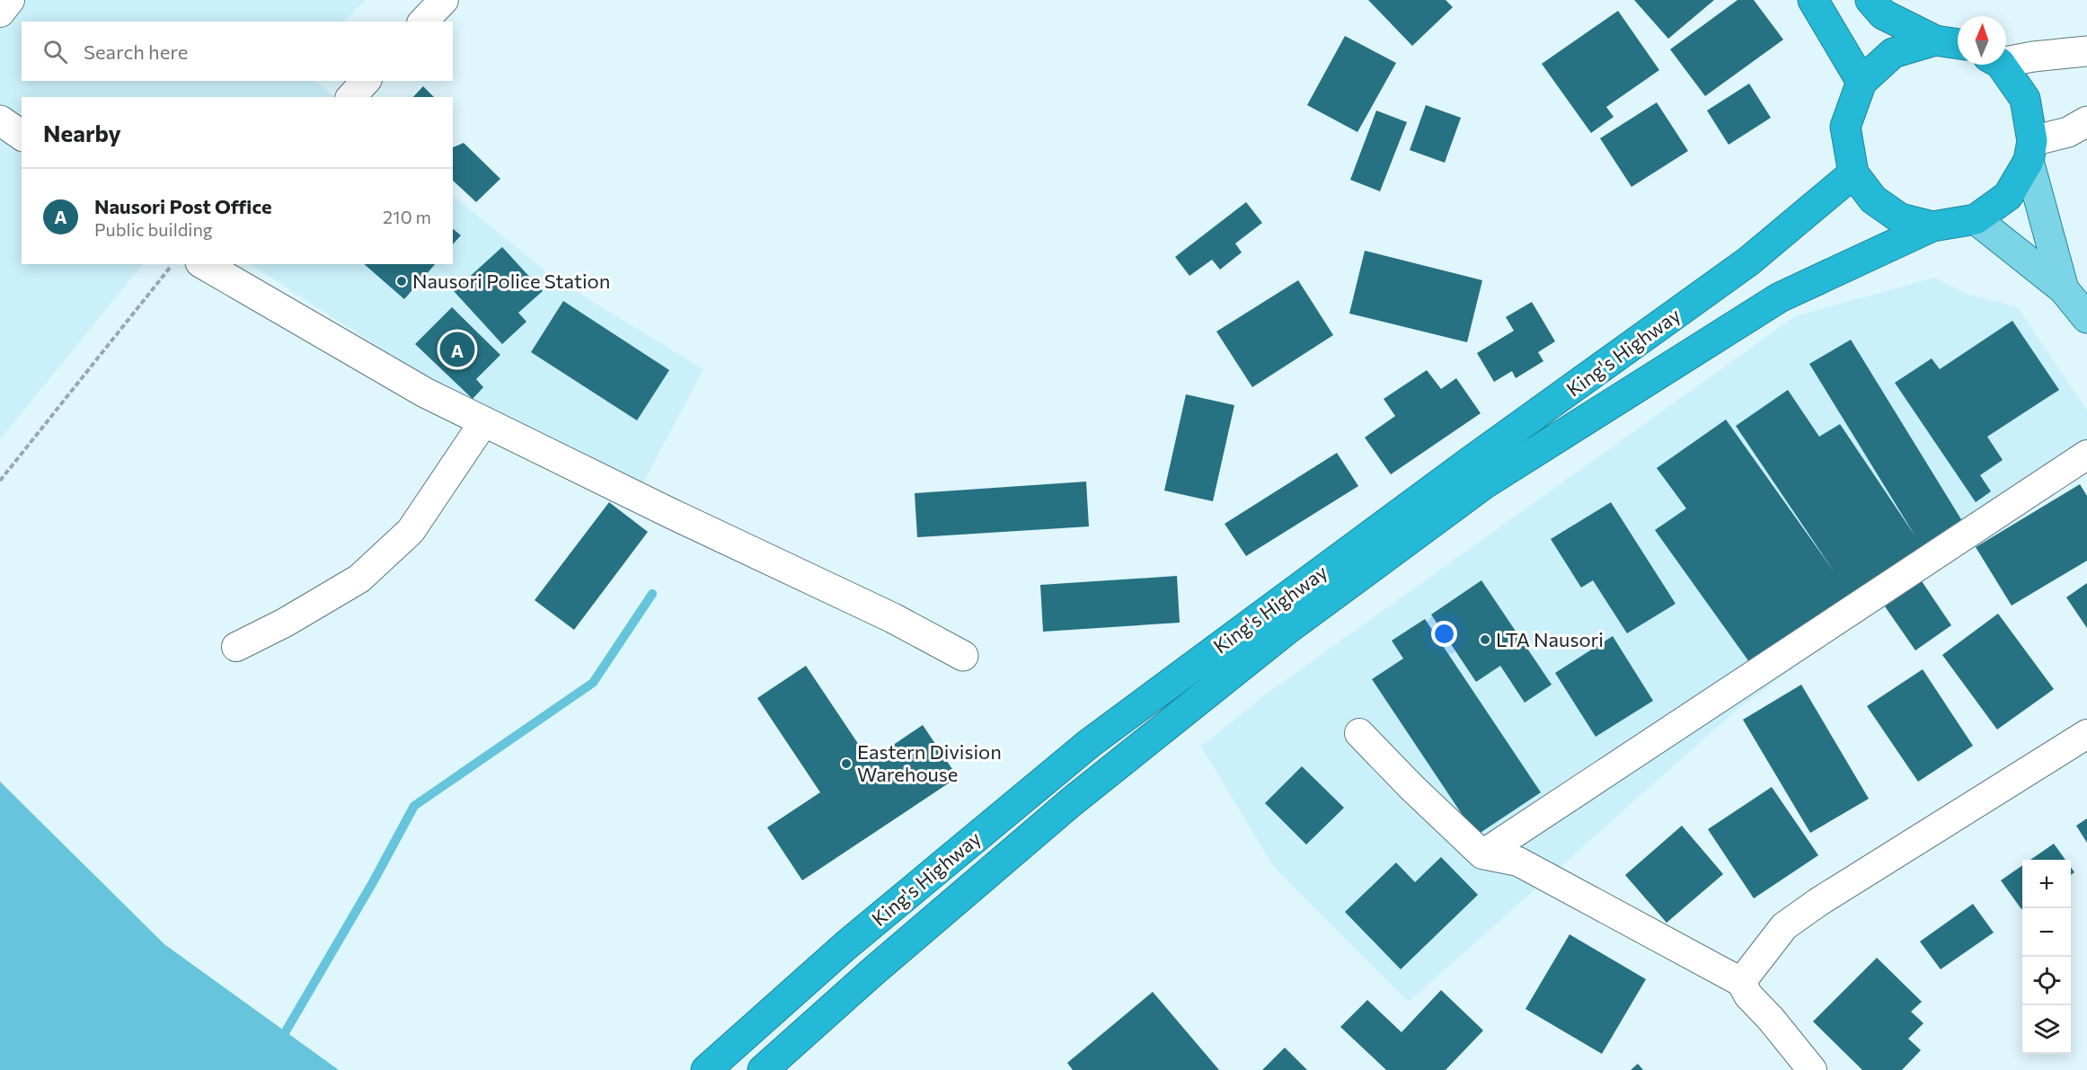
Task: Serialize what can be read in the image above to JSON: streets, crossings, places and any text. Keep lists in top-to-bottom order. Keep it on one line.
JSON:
{"streets":{"highway":["King's Highway"]},"places":["Nausori Police Station","LTA Nausori","Eastern Division Warehouse"],"north":"top","page":{"search":"Search here","heading":"Nearby","list":[{"mark":"A","name":"Nausori Post Office","note":"Public building","value":"210 m"}],"pins":"A","map_buttons":["+","−"]}}
